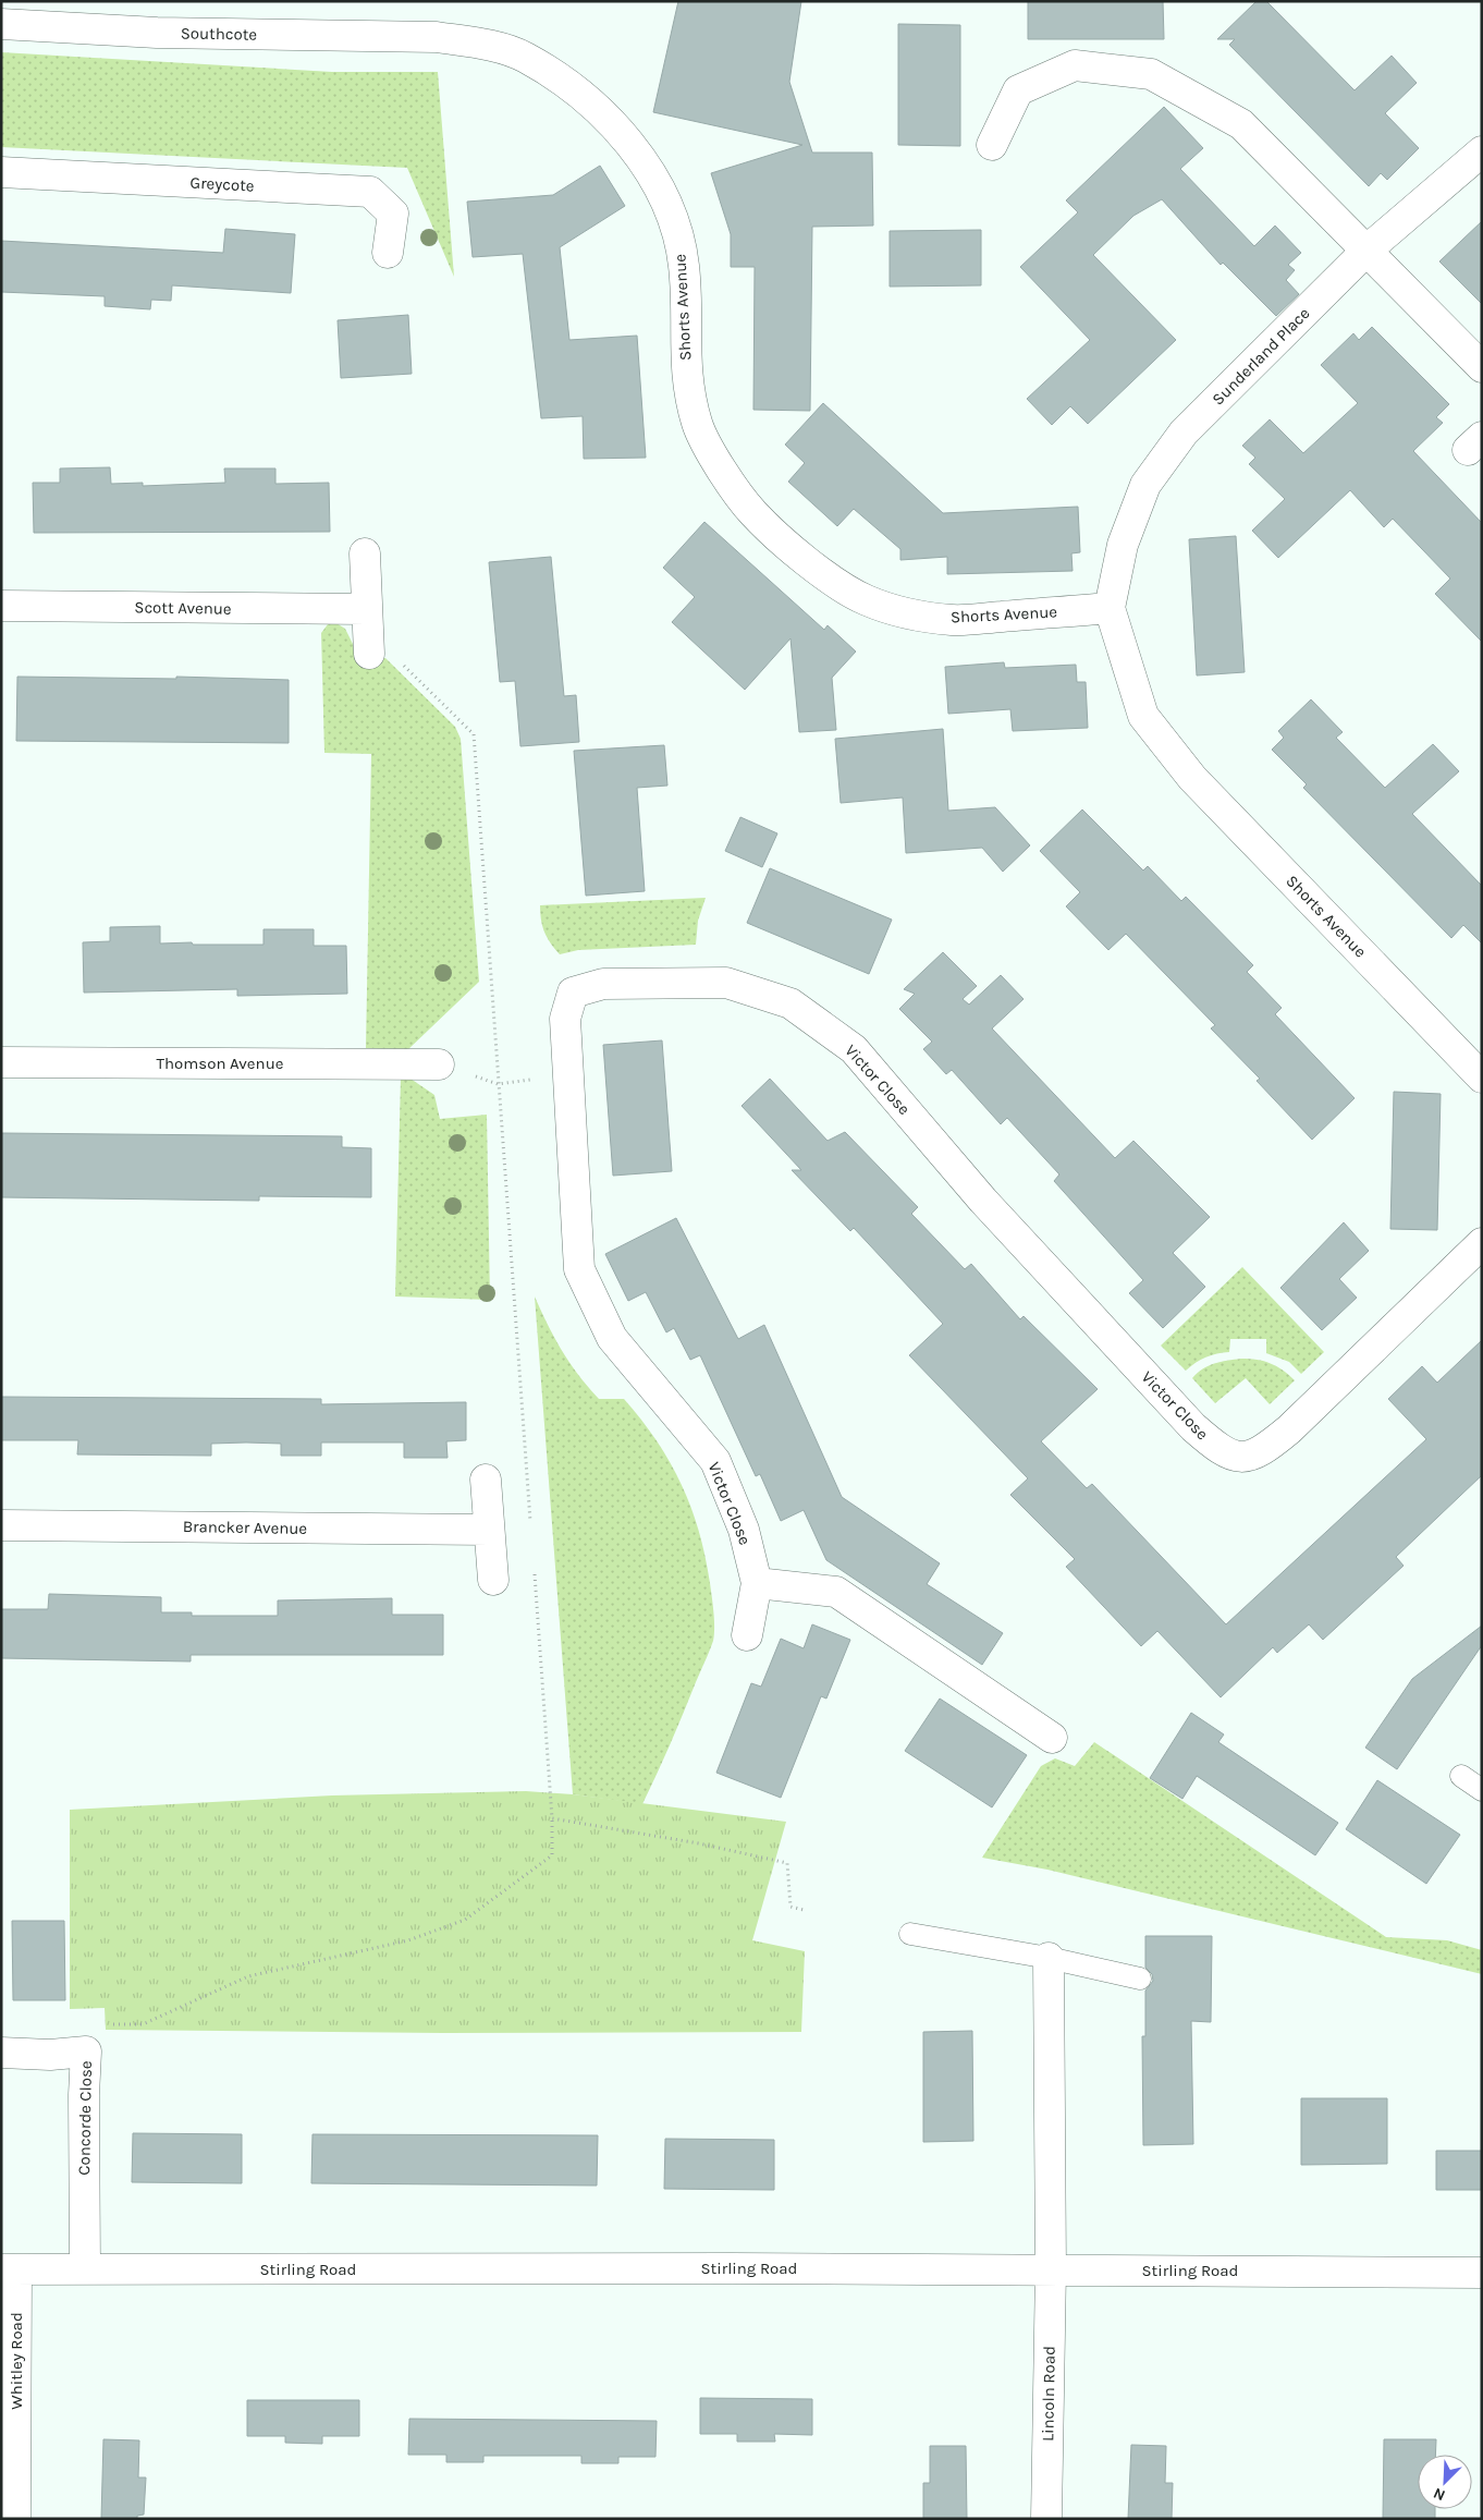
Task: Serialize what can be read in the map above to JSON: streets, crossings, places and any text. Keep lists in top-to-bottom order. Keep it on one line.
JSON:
{"streets":{"street":["Southcote","Greycote","Shorts Avenue","Sunderland Place","Scott Avenue","Thomson Avenue","Victor Close","Brancker Avenue","Concorde Close","Stirling Road","Whitley Road","Lincoln Road"]},"crossings":[["Southcote","Shorts Avenue"],["Shorts Avenue","Sunderland Place"],["Concorde Close","Stirling Road"],["Stirling Road","Whitley Road"],["Stirling Road","Lincoln Road"]],"north":"bottom left"}
